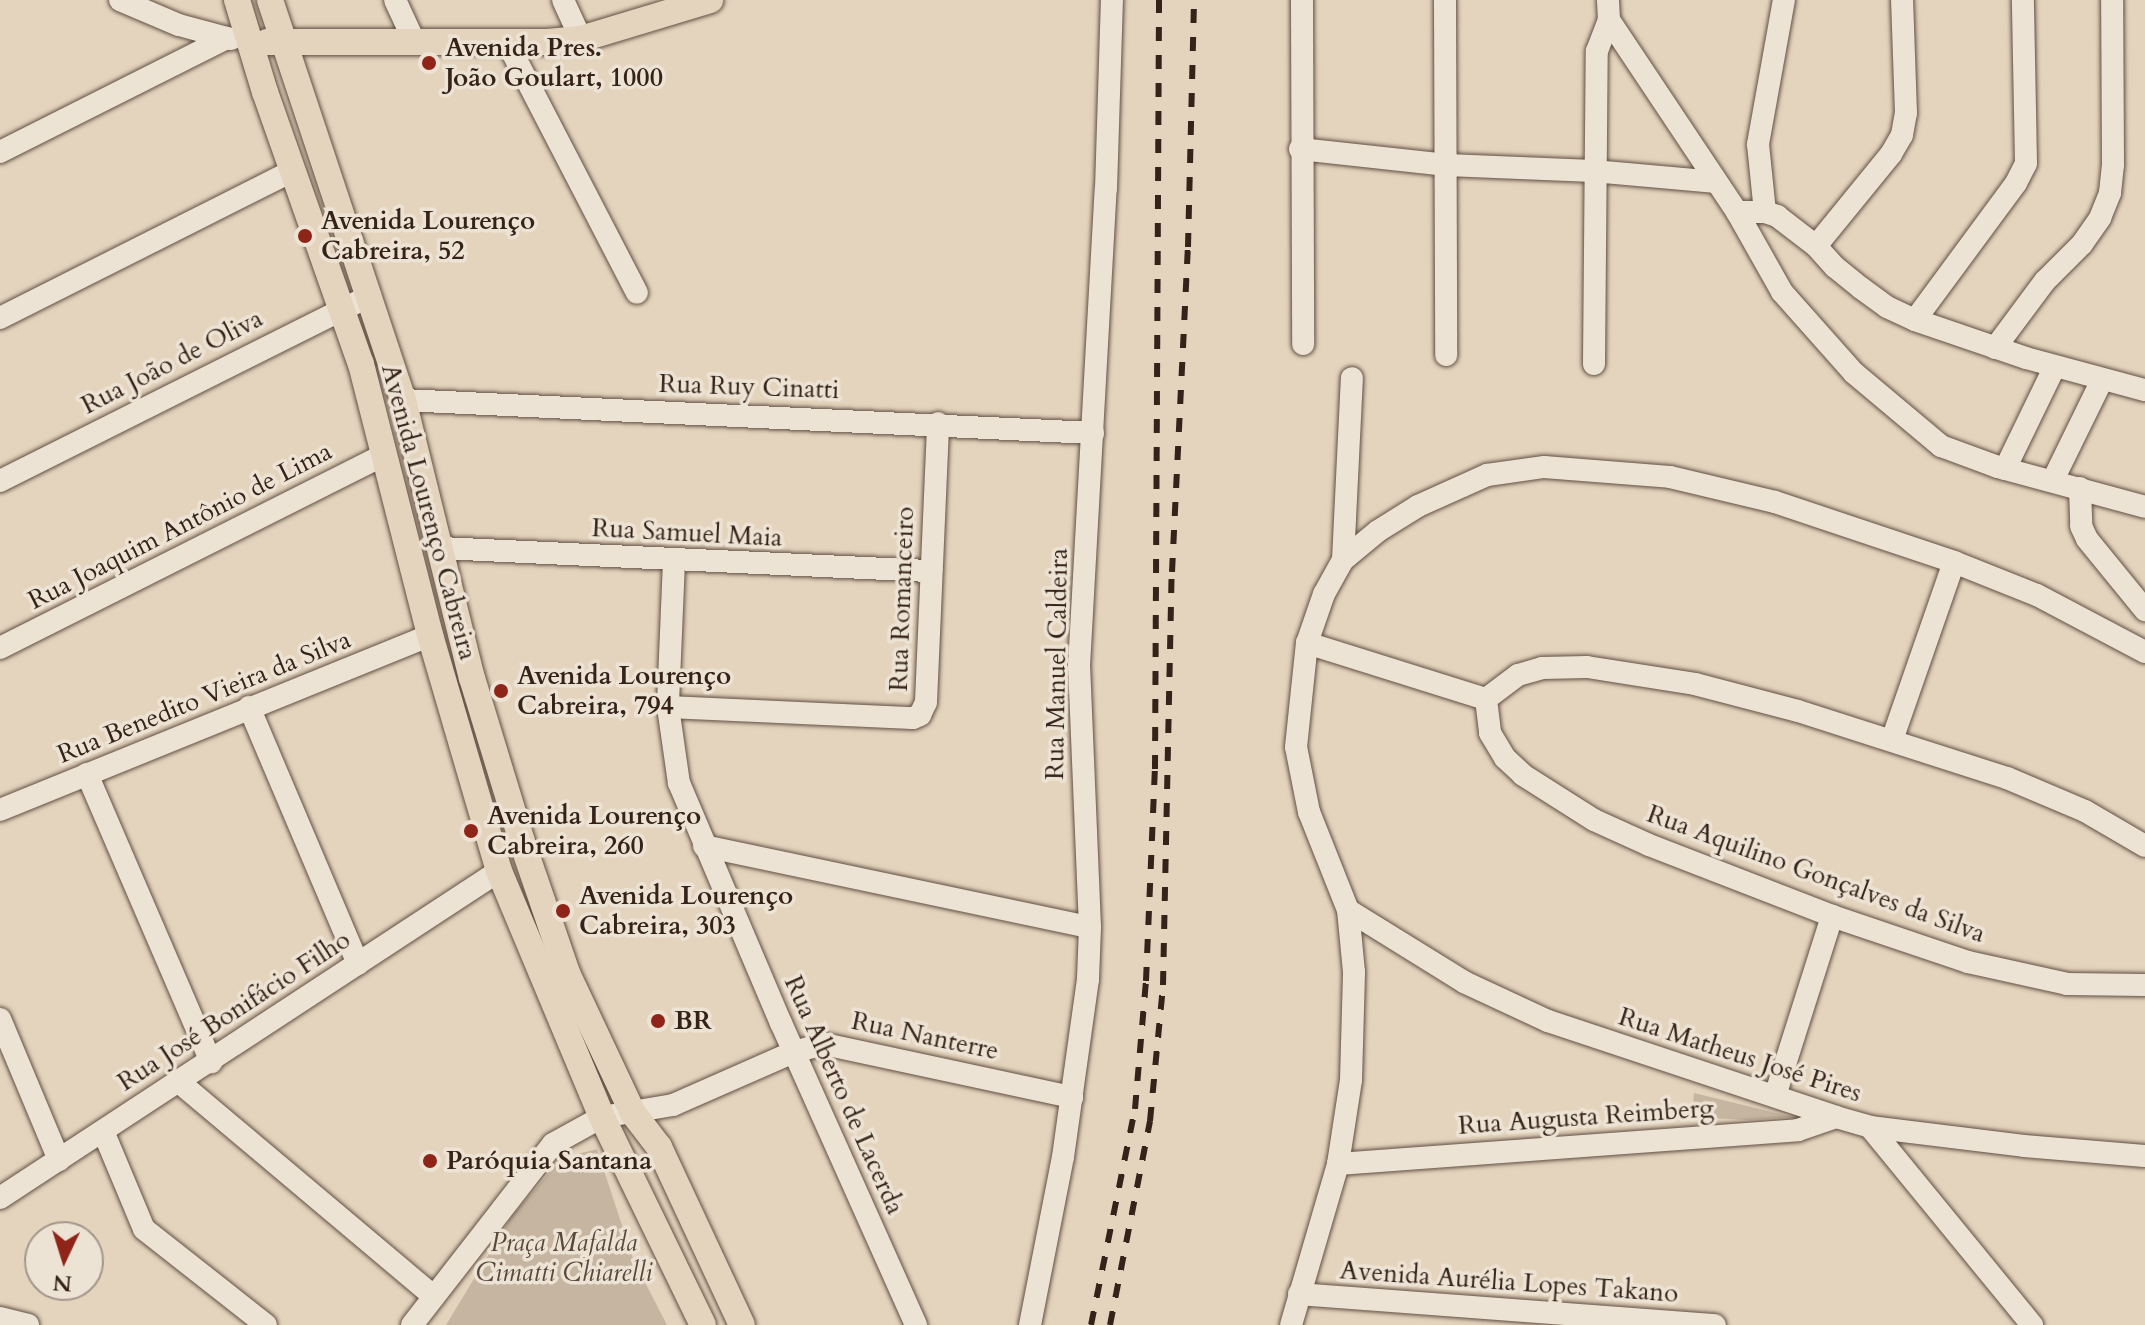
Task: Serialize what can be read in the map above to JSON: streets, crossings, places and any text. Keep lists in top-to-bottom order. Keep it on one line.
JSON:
{"streets":{"main road":["Avenida Lourenço Cabreira"],"street":["Rua João de Oliva","Rua Ruy Cinatti","Rua Joaquim Antônio de Lima","Rua Samuel Maia","Rua Romanceiro","Rua Manuel Caldeira","Rua Benedito Vieira da Silva","Rua Aquilino Gonçalves da Silva","Rua José Bonifácio Filho","Rua Nanterre","Rua Matheus José Pires","Rua Alberto de Lacerda","Rua Augusta Reimberg","Avenida Aurélia Lopes Takano"]},"crossings":[["Rua João de Oliva","Avenida Lourenço Cabreira"],["Rua Ruy Cinatti","Avenida Lourenço Cabreira"],["Rua Ruy Cinatti","Rua Romanceiro"],["Rua Ruy Cinatti","Rua Manuel Caldeira"],["Avenida Lourenço Cabreira","Rua Joaquim Antônio de Lima"],["Avenida Lourenço Cabreira","Rua Samuel Maia"],["Avenida Lourenço Cabreira","Rua Benedito Vieira da Silva"],["Avenida Lourenço Cabreira","Rua José Bonifácio Filho"],["Avenida Lourenço Cabreira","Rua Nanterre"],["Rua Samuel Maia","Rua Romanceiro"],["Rua Samuel Maia","Rua Alberto de Lacerda"],["Rua Romanceiro","Rua Alberto de Lacerda"],["Rua Manuel Caldeira","Rua Nanterre"],["Rua Nanterre","Rua Alberto de Lacerda"],["Rua Matheus José Pires","Rua Augusta Reimberg"]],"parks":["Praça Mafalda Cimatti Chiarelli"],"places":["Avenida Pres. João Goulart, 1000","Avenida Lourenço Cabreira, 52","Avenida Lourenço Cabreira, 794","Avenida Lourenço Cabreira, 260","Avenida Lourenço Cabreira, 303","BR","Paróquia Santana"],"north":"bottom"}
